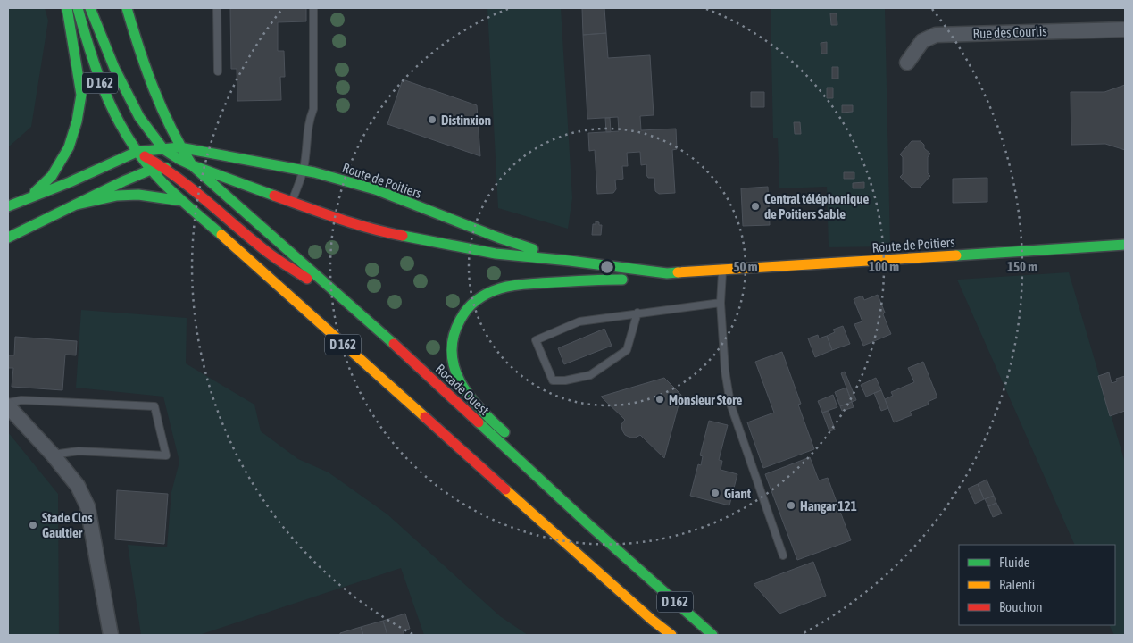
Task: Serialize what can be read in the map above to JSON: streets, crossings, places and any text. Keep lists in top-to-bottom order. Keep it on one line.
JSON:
{"streets":{"street":["Rue des Courlis","D 162","Route de Poitiers","Rocade Ouest"]},"crossings":[["D 162","Route de Poitiers"],["D 162","Rocade Ouest"],["Route de Poitiers","Rocade Ouest"]],"places":["Distinxion","Central téléphonique de Poitiers Sable","Monsieur Store","Giant","Hangar 121","Stade Clos Gaultier"],"legend":["Fluide","Ralenti","Bouchon"],"rings":["50 m","100 m","150 m"]}
